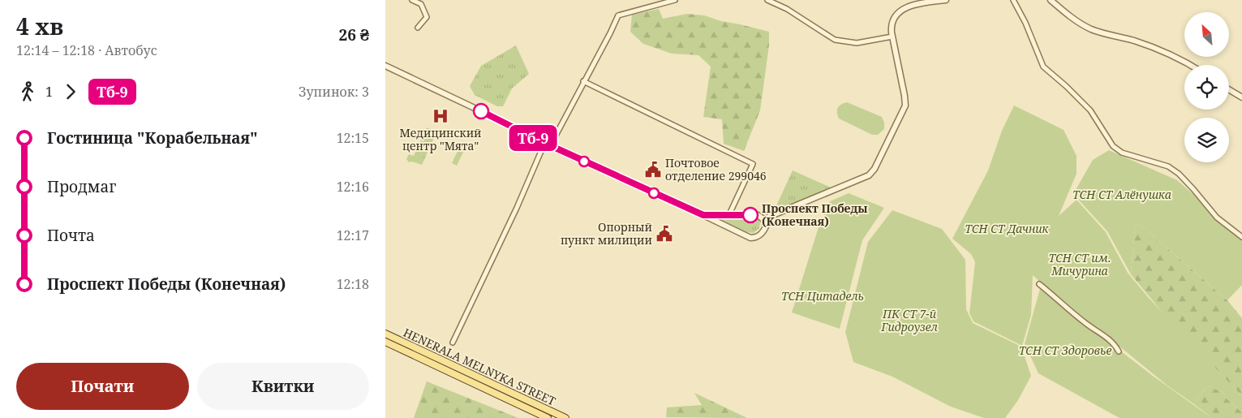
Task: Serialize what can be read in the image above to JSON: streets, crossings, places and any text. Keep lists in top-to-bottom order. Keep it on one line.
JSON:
{"streets":{"main road":["HENERALA MELNYKA STREET"]},"parks":["ТСН СТ Алёнушка","ТСН СТ Дачник","ТСН СТ им. Мичурина","ТСН Цитадель","ПК СТ 7-й Гидроузел","ТСН СТ Здоровье"],"places":{"hospital":["Медицинский центр \"Мята\""],"public building":["Почтовое отделение 299046","Опорный пункт милиции"],"other":["Проспект Победы (Конечная)"]},"lines":["bus line Тб-9"],"north":"top left","page":{"heading":["4 хв","12:14 – 12:18 · Автобус","26 ₴"],"on_map":"Тб-9","legs":["1","Тб-9","Зупинок: 3"],"list":[{"name":"Гостиница \"Корабельная\"","value":"12:15"},{"name":"Продмаг","value":"12:16"},{"name":"Почта","value":"12:17"},{"name":"Проспект Победы (Конечная)","value":"12:18"}],"buttons":["Почати","Квитки"]}}
